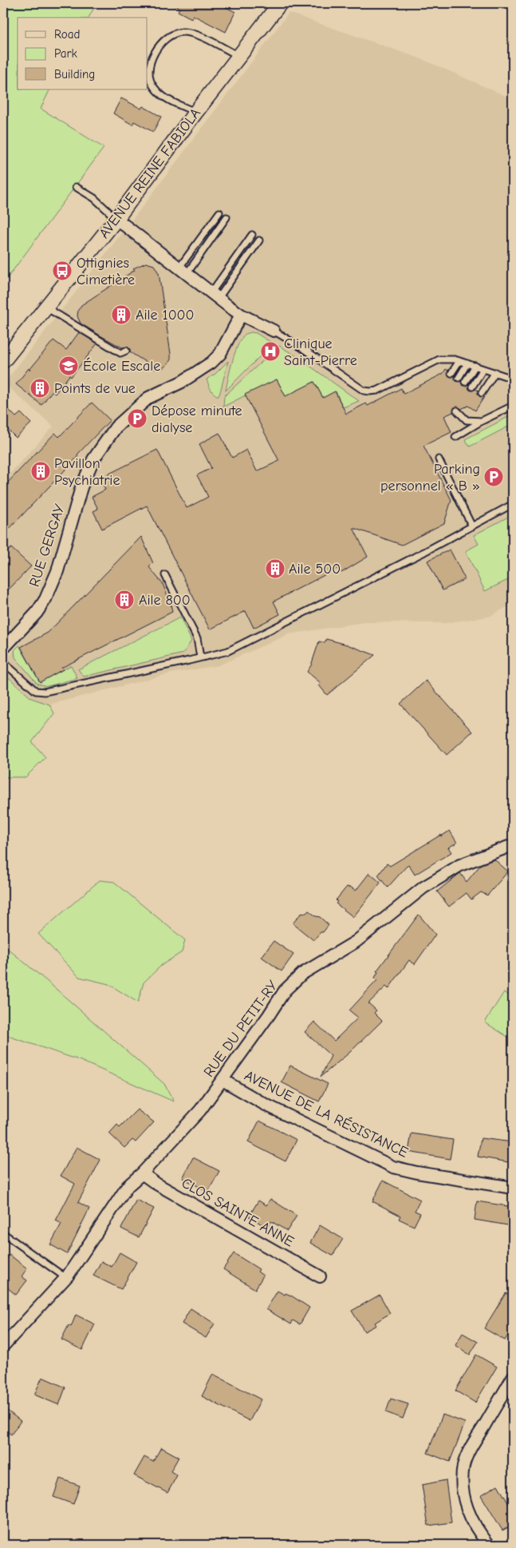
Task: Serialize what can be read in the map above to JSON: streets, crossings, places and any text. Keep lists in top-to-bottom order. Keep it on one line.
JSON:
{"streets":{"street":["AVENUE REINE FABIOLA","RUE GERGAY","RUE DU PETIT-RY","AVENUE DE LA RÉSISTANCE","CLOS SAINTE ANNE"]},"crossings":[["RUE DU PETIT-RY","AVENUE DE LA RÉSISTANCE"],["RUE DU PETIT-RY","CLOS SAINTE ANNE"]],"places":{"bus stop":["Ottignies Cimetière"],"building":["Aile 1000","Points de vue","Pavillon Psychiatrie","Aile 500","Aile 800"],"hospital":["Clinique Saint-Pierre"],"school or university":["École Escale"],"parking":["Dépose minute dialyse","Parking personnel « B »"]},"legend":["Road","Park","Building"]}
